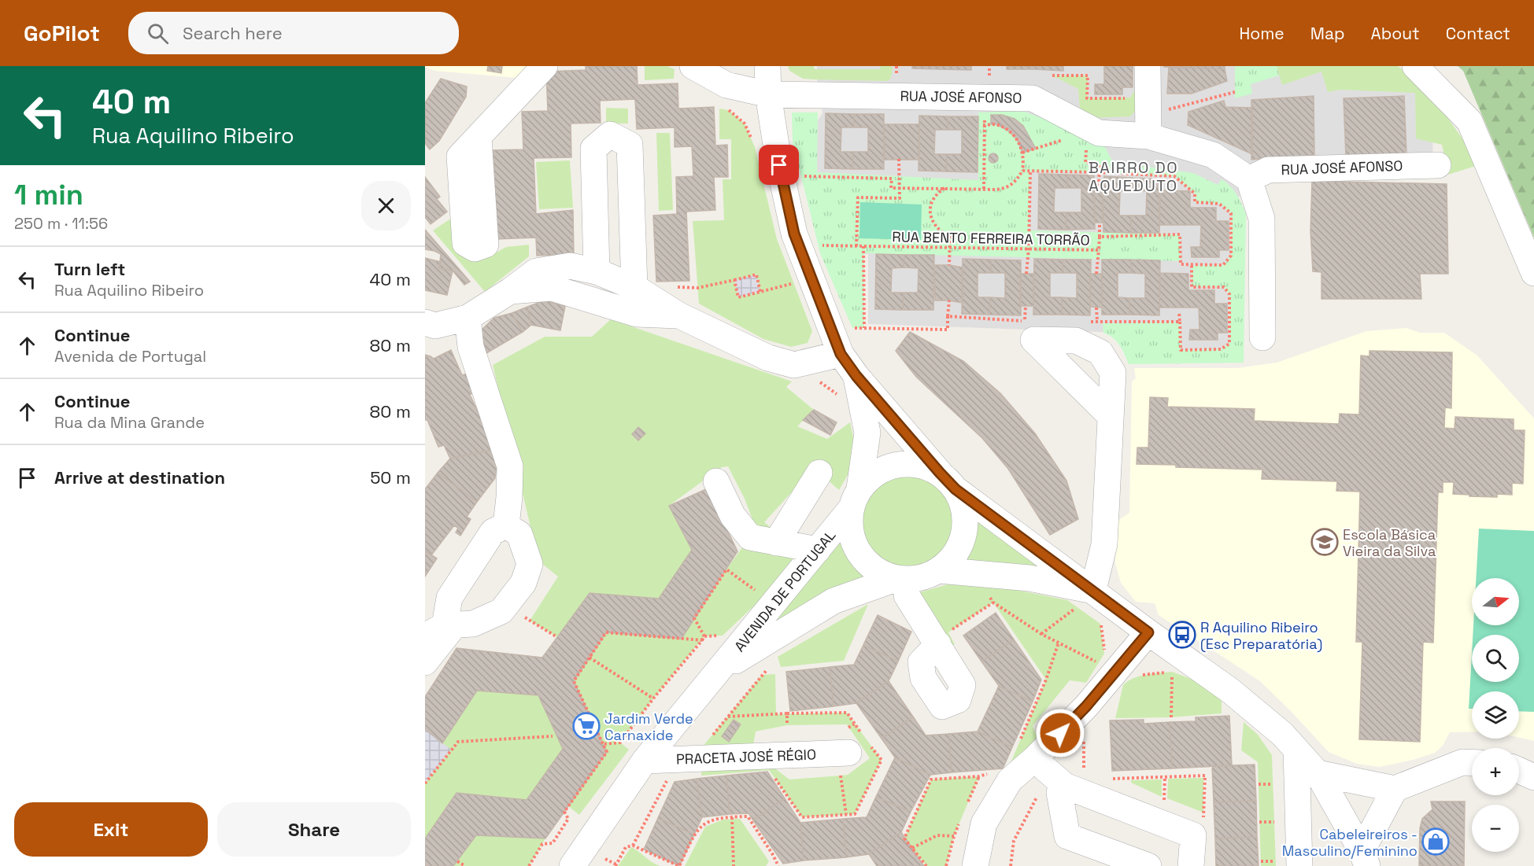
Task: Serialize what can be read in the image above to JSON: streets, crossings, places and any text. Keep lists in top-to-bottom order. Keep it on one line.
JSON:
{"streets":{"street":["RUA JOSÉ AFONSO","AVENIDA DE PORTUGAL","PRACETA JOSÉ RÉGIO"],"path":["RUA BENTO FERREIRA TORRÃO"]},"crossings":[["AVENIDA DE PORTUGAL","PRACETA JOSÉ RÉGIO"]],"districts":["BAIRRO DO AQUEDUTO"],"places":{"school or university":["Escola Básica Vieira da Silva"],"bus stop":["R Aquilino Ribeiro (Esc Preparatória)"],"supermarket":["Jardim Verde Carnaxide"],"shop":["Cabeleireiros - Masculino/Feminino"]},"north":"right","page":{"header":"GoPilot","search":"Search here","nav":["Home","Map","About","Contact"],"turn":["40 m","Rua Aquilino Ribeiro"],"heading":["1 min","250 m · 11:56"],"list":[{"name":"Turn left","note":"Rua Aquilino Ribeiro","value":"40 m"},{"name":"Continue","note":"Avenida de Portugal","value":"80 m"},{"name":"Continue","note":"Rua da Mina Grande","value":"80 m"},{"name":"Arrive at destination","value":"50 m"}],"map_buttons":["+","−"],"buttons":["Exit","Share"]}}
